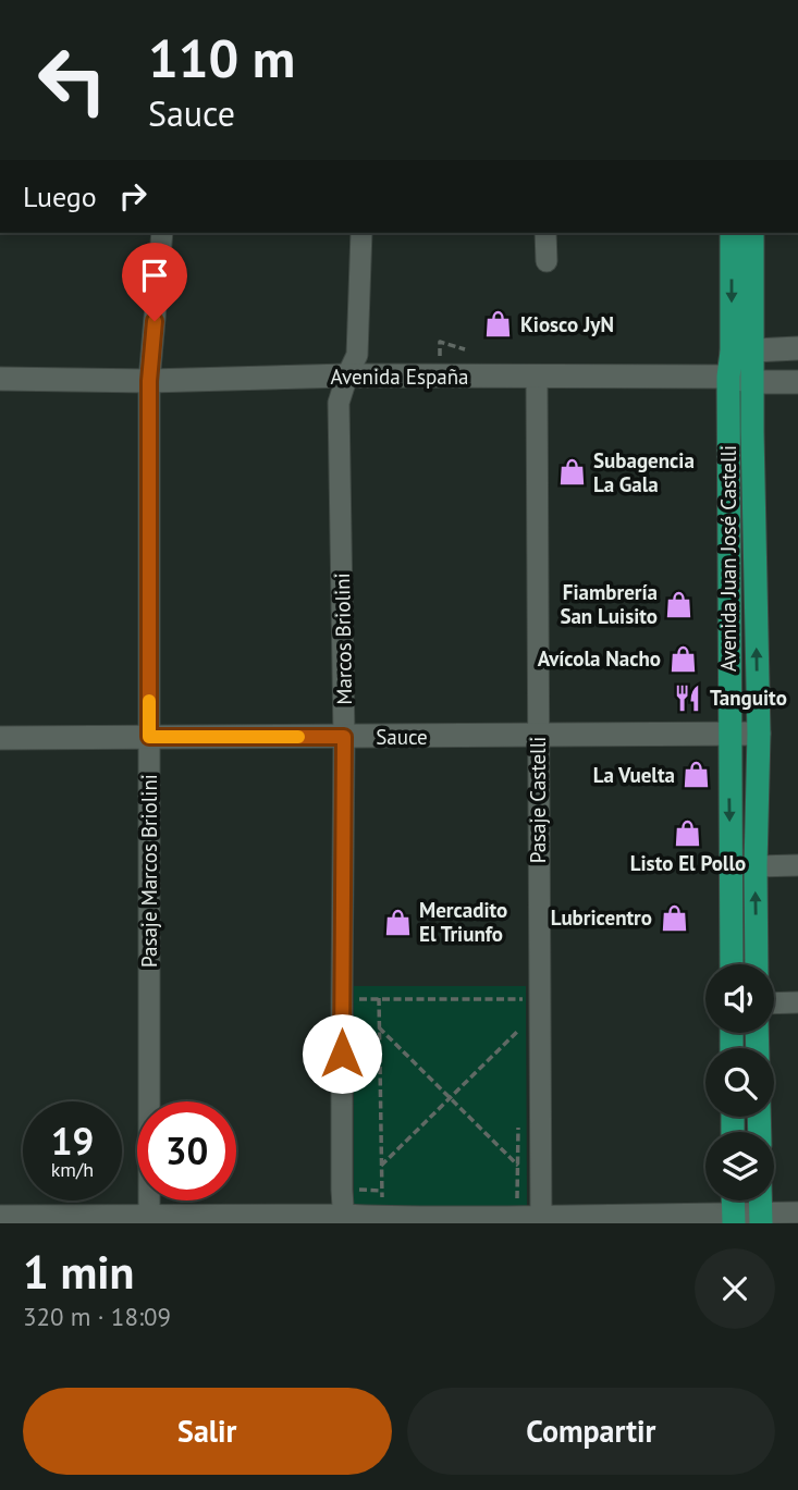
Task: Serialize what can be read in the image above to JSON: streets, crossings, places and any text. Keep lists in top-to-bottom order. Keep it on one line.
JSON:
{"streets":{"main road":["Avenida España","Avenida Juan José Castelli","Sauce"],"street":["Marcos Briolini","Pasaje Castelli","Pasaje Marcos Briolini"]},"crossings":[["Avenida España","Avenida Juan José Castelli"],["Avenida España","Marcos Briolini"],["Avenida España","Pasaje Castelli"],["Avenida España","Pasaje Marcos Briolini"],["Avenida Juan José Castelli","Sauce"],["Marcos Briolini","Sauce"],["Sauce","Pasaje Castelli"],["Sauce","Pasaje Marcos Briolini"]],"places":{"shop":["Kiosco JyN","Subagencia La Gala","Fiambrería San Luisito","Avícola Nacho","La Vuelta","Listo El Pollo","Lubricentro","Mercadito El Triunfo"],"restaurant":["Tanguito"]},"page":{"turn":["110 m","Sauce"],"then":"Luego","speed":"19 km/h","limit":"30","heading":["1 min","320 m · 18:09"],"buttons":["Salir","Compartir"]}}
